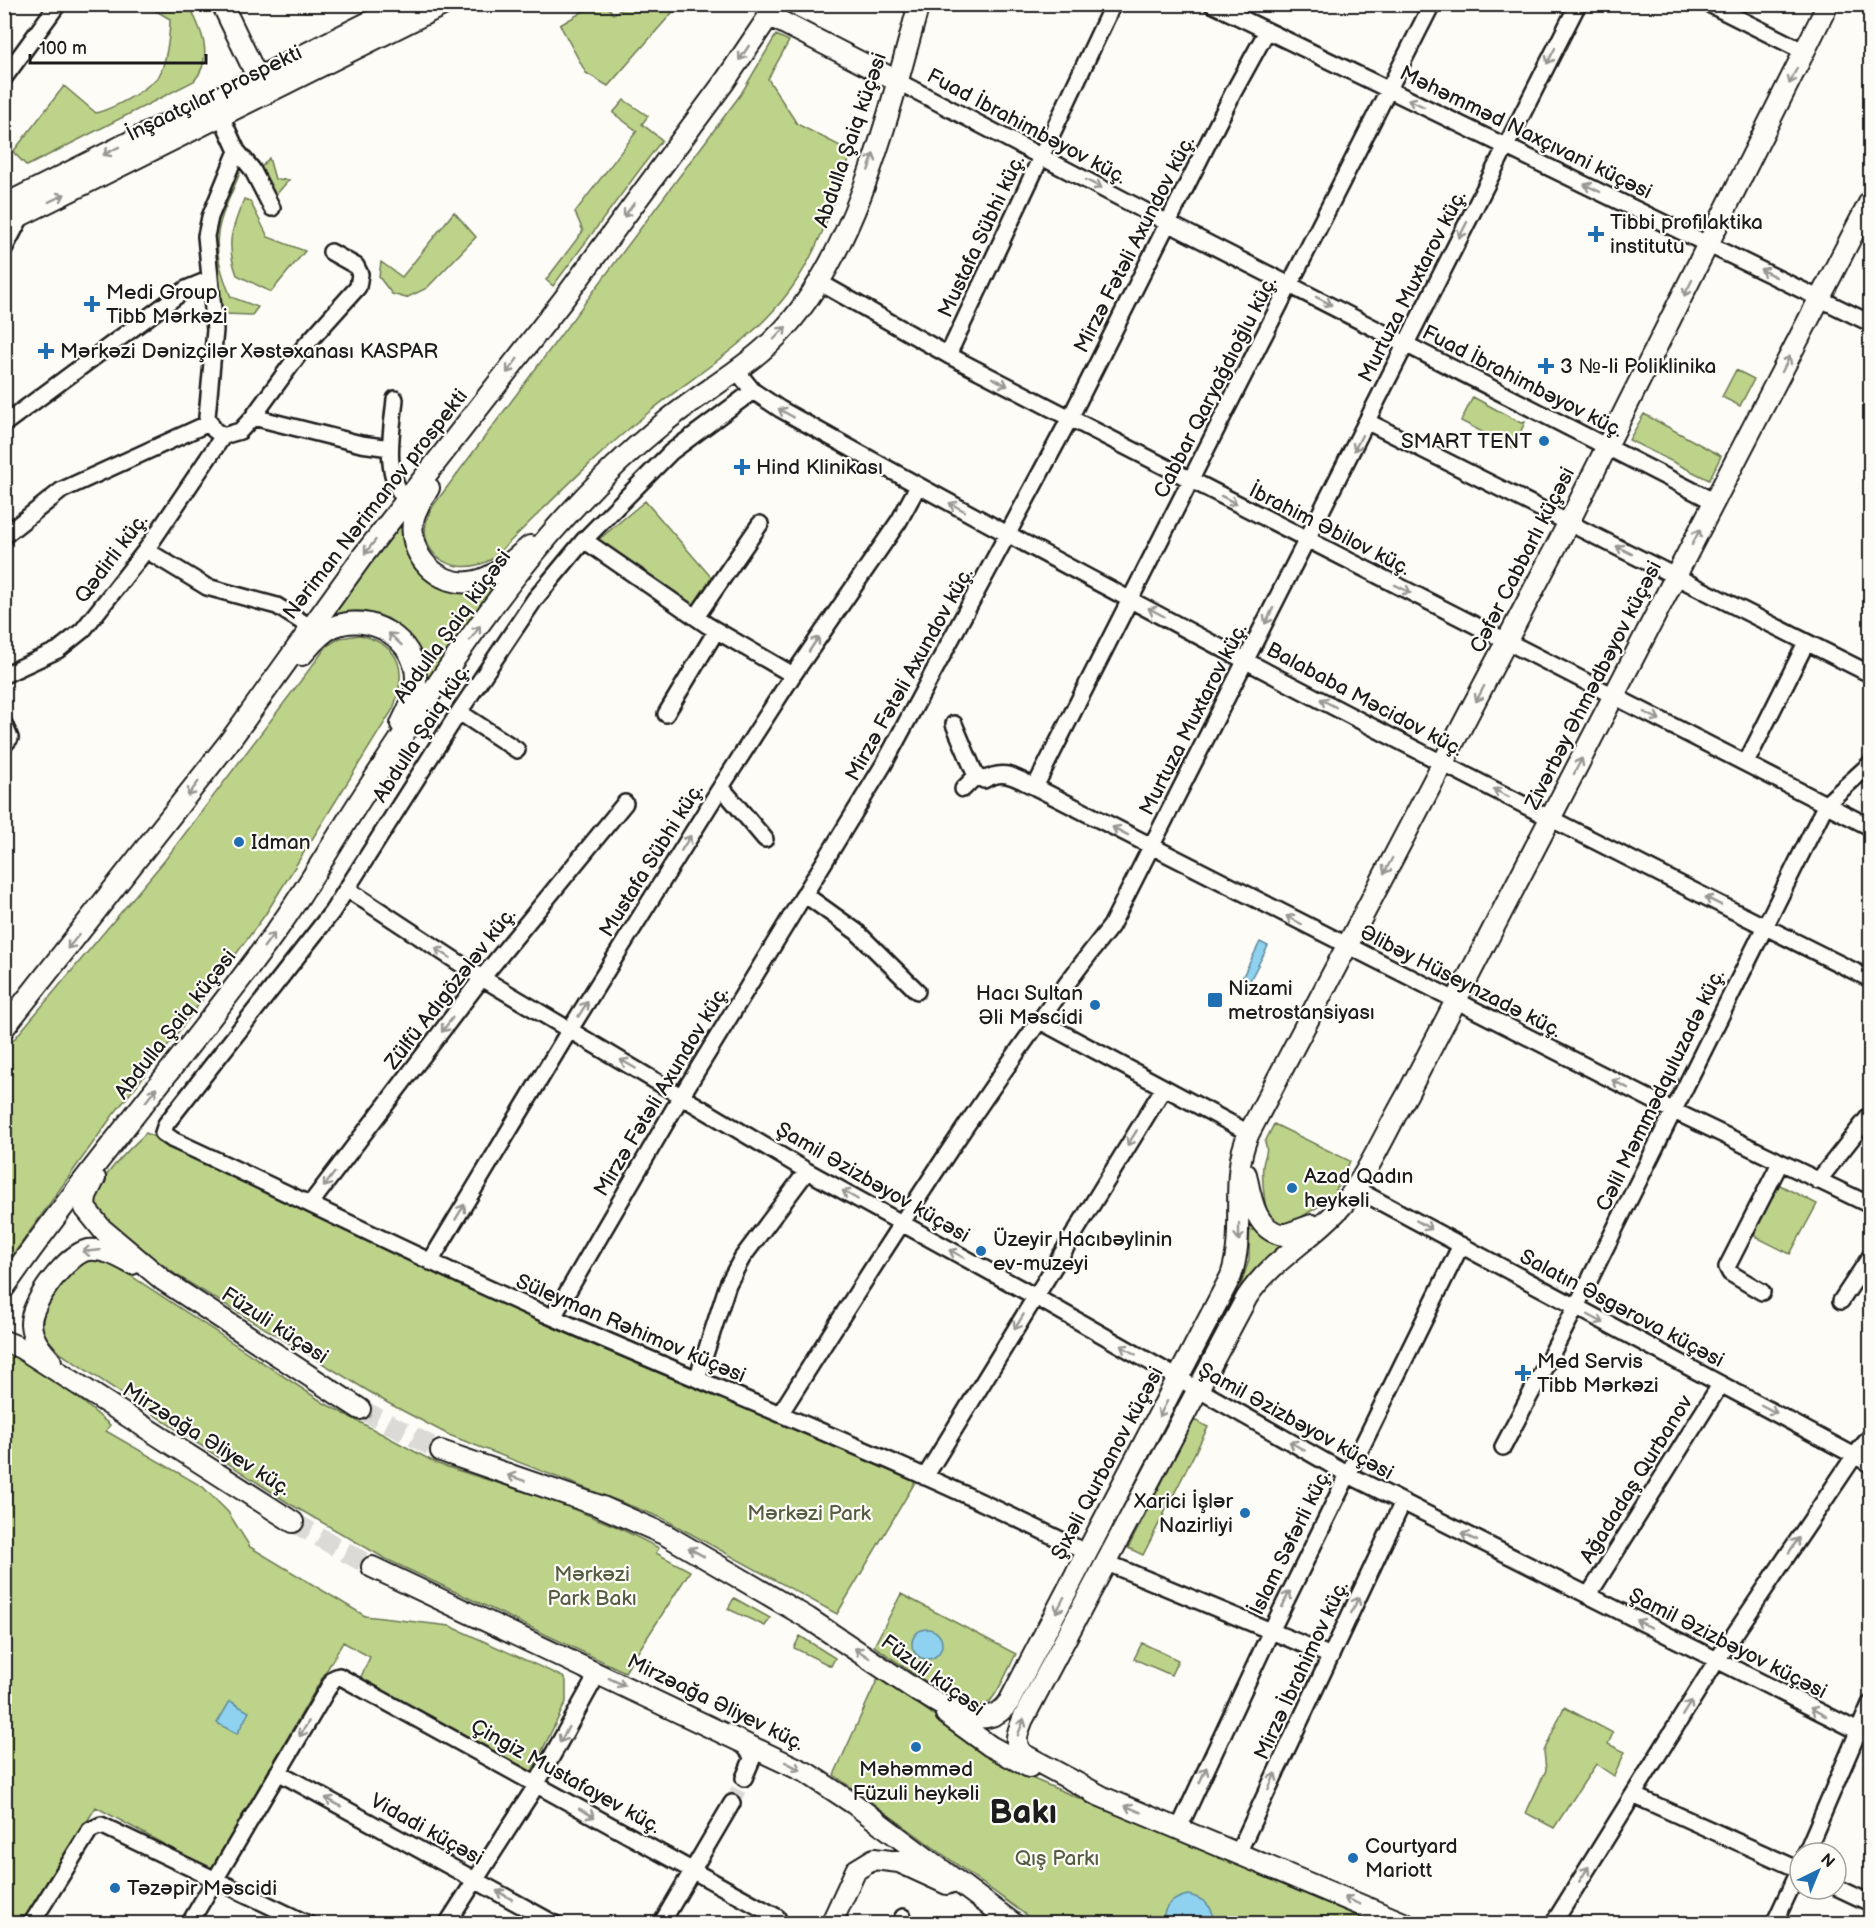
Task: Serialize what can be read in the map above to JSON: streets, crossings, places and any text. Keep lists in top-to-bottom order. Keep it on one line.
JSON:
{"streets":{"main road":["İnşaatçılar prospekti","Abdulla Şaiq küçəsi","Nəriman Nərimanov prospekti","Cəfər Cabbarlı küçəsi","Zivərbəy Əhmədbəyov küçəsi","Füzuli küçəsi","Mirzəağa Əliyev küç.","Şıxəli Qurbanov küçəsi"],"street":["Fuad İbrahimbəyov küç.","Məhəmməd Naxçıvani küçəsi","Mustafa Sübhi küç.","Mirzə Fətəli Axundov küç.","Murtuza Muxtarov küç.","Cabbar Qaryağdıoğlu küç.","İbrahim Əbilov küç.","Qədirli küç.","Balababa Məcidov küç.","Abdulla Şaiq küç.","Əlibəy Hüseynzadə küç.","Zülfü Adıgözələv küç.","Cəlil Məmmədquluzadə küç.","Şamil Əzizbəyov küçəsi","Salatın Əsgərova küçəsi","Süleyman Rəhimov küçəsi","Ağadadaş Qurbanov","İslam Səfərli küç.","Mirzə İbrahimov küç.","Çingiz Mustafayev küç.","Vidadi küçəsi"]},"crossings":[["Fuad İbrahimbəyov küç.","Abdulla Şaiq küçəsi"],["Fuad İbrahimbəyov küç.","Mustafa Sübhi küç."],["Fuad İbrahimbəyov küç.","Mirzə Fətəli Axundov küç."],["Fuad İbrahimbəyov küç.","Murtuza Muxtarov küç."],["Fuad İbrahimbəyov küç.","Cabbar Qaryağdıoğlu küç."],["Fuad İbrahimbəyov küç.","Cəfər Cabbarlı küçəsi"],["Fuad İbrahimbəyov küç.","Zivərbəy Əhmədbəyov küçəsi"],["Məhəmməd Naxçıvani küçəsi","Mirzə Fətəli Axundov küç."],["Məhəmməd Naxçıvani küçəsi","Murtuza Muxtarov küç."],["Məhəmməd Naxçıvani küçəsi","Cabbar Qaryağdıoğlu küç."],["Məhəmməd Naxçıvani küçəsi","Cəfər Cabbarlı küçəsi"],["Məhəmməd Naxçıvani küçəsi","Zivərbəy Əhmədbəyov küçəsi"],["Abdulla Şaiq küçəsi","İbrahim Əbilov küç."],["Abdulla Şaiq küçəsi","Balababa Məcidov küç."],["Mustafa Sübhi küç.","İbrahim Əbilov küç."],["Mustafa Sübhi küç.","Balababa Məcidov küç."],["Mustafa Sübhi küç.","Şamil Əzizbəyov küçəsi"],["Mustafa Sübhi küç.","Süleyman Rəhimov küçəsi"],["Mirzə Fətəli Axundov küç.","İbrahim Əbilov küç."],["Mirzə Fətəli Axundov küç.","Balababa Məcidov küç."],["Mirzə Fətəli Axundov küç.","Şamil Əzizbəyov küçəsi"],["Mirzə Fətəli Axundov küç.","Süleyman Rəhimov küçəsi"],["Murtuza Muxtarov küç.","İbrahim Əbilov küç."],["Murtuza Muxtarov küç.","Balababa Məcidov küç."],["Murtuza Muxtarov küç.","Əlibəy Hüseynzadə küç."],["Murtuza Muxtarov küç.","Şamil Əzizbəyov küçəsi"],["Murtuza Muxtarov küç.","Süleyman Rəhimov küçəsi"],["Cabbar Qaryağdıoğlu küç.","İbrahim Əbilov küç."],["Cabbar Qaryağdıoğlu küç.","Balababa Məcidov küç."],["Cabbar Qaryağdıoğlu küç.","Əlibəy Hüseynzadə küç."],["İbrahim Əbilov küç.","Cəfər Cabbarlı küçəsi"],["İbrahim Əbilov küç.","Zivərbəy Əhmədbəyov küçəsi"],["İbrahim Əbilov küç.","Cəlil Məmmədquluzadə küç."],["Cəfər Cabbarlı küçəsi","Balababa Məcidov küç."],["Cəfər Cabbarlı küçəsi","Əlibəy Hüseynzadə küç."],["Cəfər Cabbarlı küçəsi","Şıxəli Qurbanov küçəsi"],["Zivərbəy Əhmədbəyov küçəsi","Balababa Məcidov küç."],["Zivərbəy Əhmədbəyov küçəsi","Əlibəy Hüseynzadə küç."],["Zivərbəy Əhmədbəyov küçəsi","Salatın Əsgərova küçəsi"],["Balababa Məcidov küç.","Abdulla Şaiq küç."],["Balababa Məcidov küç.","Cəlil Məmmədquluzadə küç."],["Abdulla Şaiq küç.","Şamil Əzizbəyov küçəsi"],["Abdulla Şaiq küç.","Süleyman Rəhimov küçəsi"],["Əlibəy Hüseynzadə küç.","Cəlil Məmmədquluzadə küç."],["Zülfü Adıgözələv küç.","Şamil Əzizbəyov küçəsi"],["Zülfü Adıgözələv küç.","Süleyman Rəhimov küçəsi"],["Cəlil Məmmədquluzadə küç.","Salatın Əsgərova küçəsi"],["Şamil Əzizbəyov küçəsi","Şıxəli Qurbanov küçəsi"],["Şamil Əzizbəyov küçəsi","Ağadadaş Qurbanov"],["Şamil Əzizbəyov küçəsi","İslam Səfərli küç."],["Şamil Əzizbəyov küçəsi","Mirzə İbrahimov küç."],["Salatın Əsgərova küçəsi","Ağadadaş Qurbanov"],["Salatın Əsgərova küçəsi","İslam Səfərli küç."],["Füzuli küçəsi","Şıxəli Qurbanov küçəsi"],["Füzuli küçəsi","İslam Səfərli küç."],["Füzuli küçəsi","Mirzə İbrahimov küç."],["Süleyman Rəhimov küçəsi","Şıxəli Qurbanov küçəsi"],["Çingiz Mustafayev küç.","Vidadi küçəsi"]],"one_way":["Məhəmməd Naxçıvani küçəsi","Abdulla Şaiq küçəsi","Mustafa Sübhi küç.","Murtuza Muxtarov küç.","Nəriman Nərimanov prospekti","Cəfər Cabbarlı küçəsi","Zivərbəy Əhmədbəyov küçəsi","Balababa Məcidov küç.","Əlibəy Hüseynzadə küç.","Zülfü Adıgözələv küç.","Şamil Əzizbəyov küçəsi","Salatın Əsgərova küçəsi","Füzuli küçəsi","Mirzəağa Əliyev küç.","İslam Səfərli küç.","Mirzə İbrahimov küç."],"districts":["Bakı"],"parks":["Mərkəzi Park","Mərkəzi Park Bakı","Qış Parkı"],"places":{"health":["Tibbi profilaktika institutu","Medi Group Tibb Mərkəzi","Mərkəzi Dənizçilər Xəstəxanası KASPAR","3 №-li Poliklinika","Hind Klinikası","Med Servis Tibb Mərkəzi"],"other":["SMART TENT","Idman","Hacı Sultan Əli Məscidi","Azad Qadın heykəli","Üzeyir Hacıbəylinin ev-muzeyi","Xarici İşlər Nazirliyi","Məhəmməd Füzuli heykəli","Courtyard Mariott","Təzəpir Məscidi"],"transit":["Nizami metrostansiyası"]},"scale_bar":"100 m","north":"top right"}
